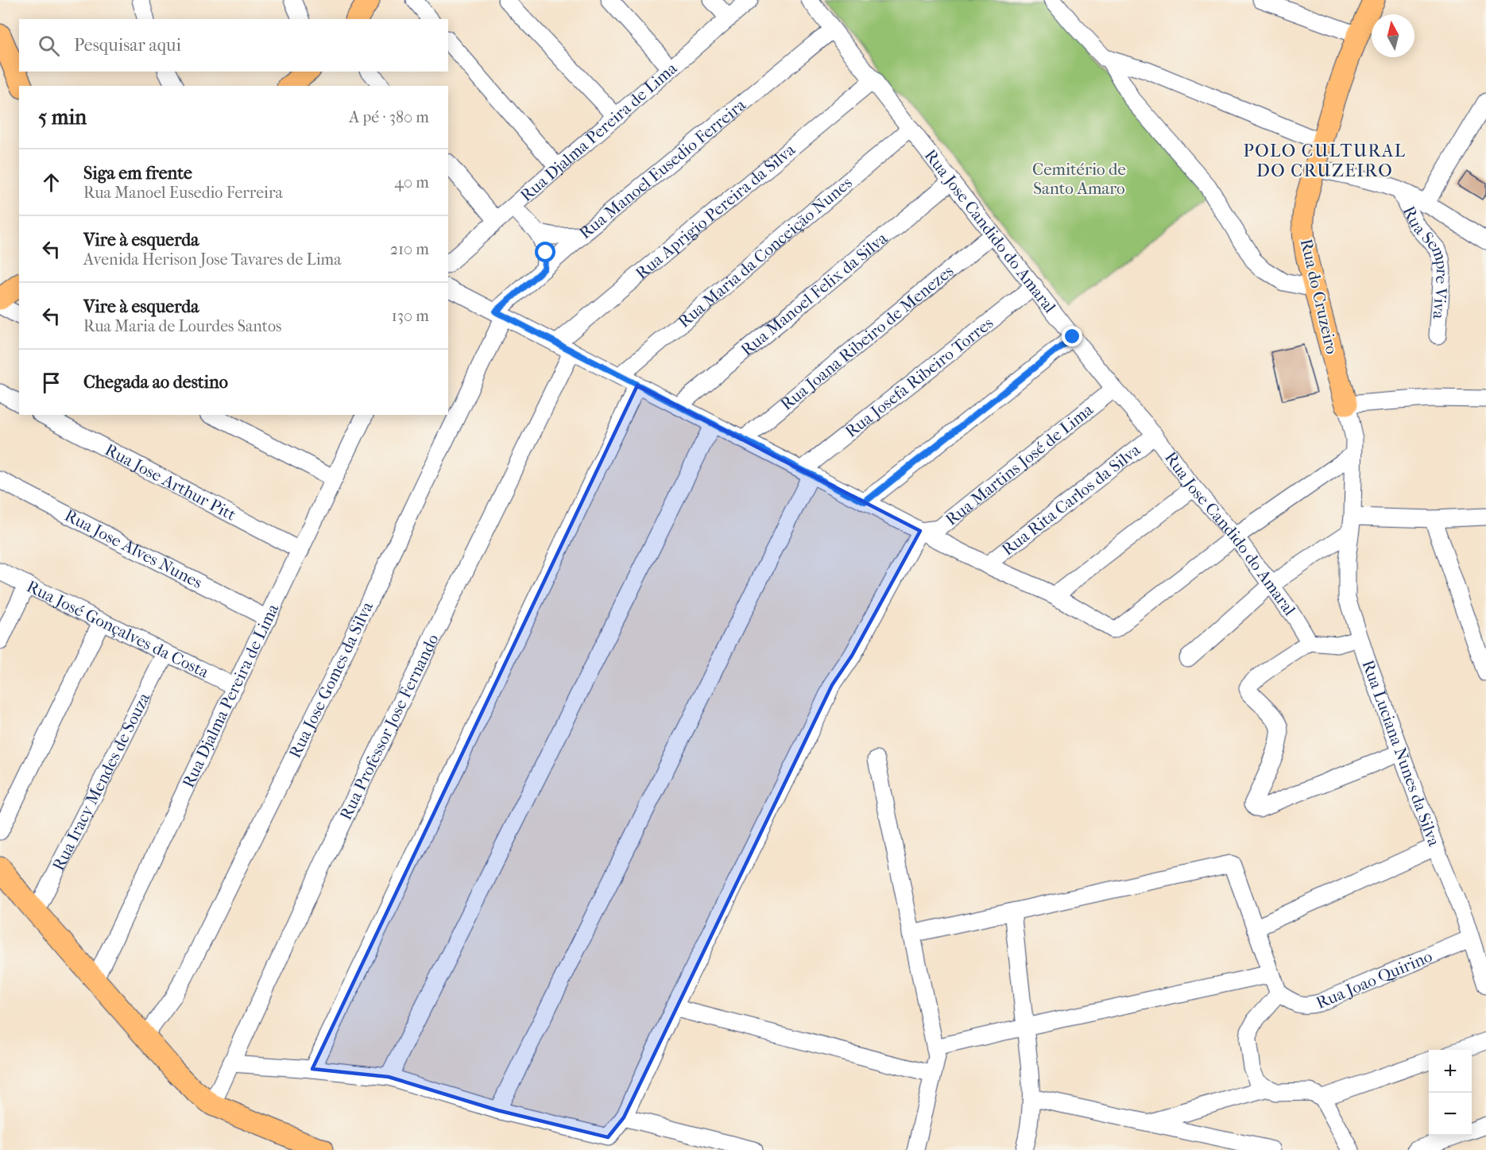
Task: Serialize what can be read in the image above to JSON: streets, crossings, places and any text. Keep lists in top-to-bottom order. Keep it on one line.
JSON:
{"streets":{"main road":["Rua do Cruzeiro"],"street":["Rua Djalma Pereira de Lima","Rua Manoel Eusedio Ferreira","Rua Aprigio Pereira da Silva","Rua Jose Candido do Amaral","Rua Maria da Conceição Nunes","Rua Sempre Viva","Rua Manoel Felix da Silva","Rua Joana Ribeiro de Menezes","Rua Josefa Ribeiro Torres","Rua Martins José de Lima","Rua Jose Arthur Pitt","Rua Rita Carlos da Silva","Rua Jose Alves Nunes","Rua José Gonçalves da Costa","Rua Jose Gomes da Silva","Rua Professor Jose Fernando","Rua Luciana Nunes da Silva","Rua Iracy Mendes de Souza","Rua Joao Quirino"]},"crossings":[["Rua Djalma Pereira de Lima","Rua Jose Arthur Pitt"],["Rua Djalma Pereira de Lima","Rua Jose Alves Nunes"],["Rua Djalma Pereira de Lima","Rua José Gonçalves da Costa"],["Rua Manoel Eusedio Ferreira","Rua Jose Candido do Amaral"],["Rua Manoel Eusedio Ferreira","Rua Jose Gomes da Silva"],["Rua Aprigio Pereira da Silva","Rua Jose Candido do Amaral"],["Rua Jose Candido do Amaral","Rua Maria da Conceição Nunes"],["Rua Jose Candido do Amaral","Rua Manoel Felix da Silva"],["Rua Jose Candido do Amaral","Rua Joana Ribeiro de Menezes"],["Rua Jose Candido do Amaral","Rua Josefa Ribeiro Torres"],["Rua Jose Candido do Amaral","Rua Martins José de Lima"],["Rua Jose Candido do Amaral","Rua Rita Carlos da Silva"],["Rua Sempre Viva","Rua do Cruzeiro"],["Rua do Cruzeiro","Rua Luciana Nunes da Silva"],["Rua José Gonçalves da Costa","Rua Iracy Mendes de Souza"],["Rua Luciana Nunes da Silva","Rua Joao Quirino"]],"districts":["POLO CULTURAL DO CRUZEIRO"],"parks":["Cemitério de Santo Amaro"],"north":"top","page":{"search":"Pesquisar aqui","heading":["5 min","A pé · 380 m"],"list":[["Siga em frente","Rua Manoel Eusedio Ferreira","40 m"],["Vire à esquerda","Avenida Herison Jose Tavares de Lima","210 m"],["Vire à esquerda","Rua Maria de Lourdes Santos","130 m"],"Chegada ao destino"],"map_buttons":["+","−"]}}
